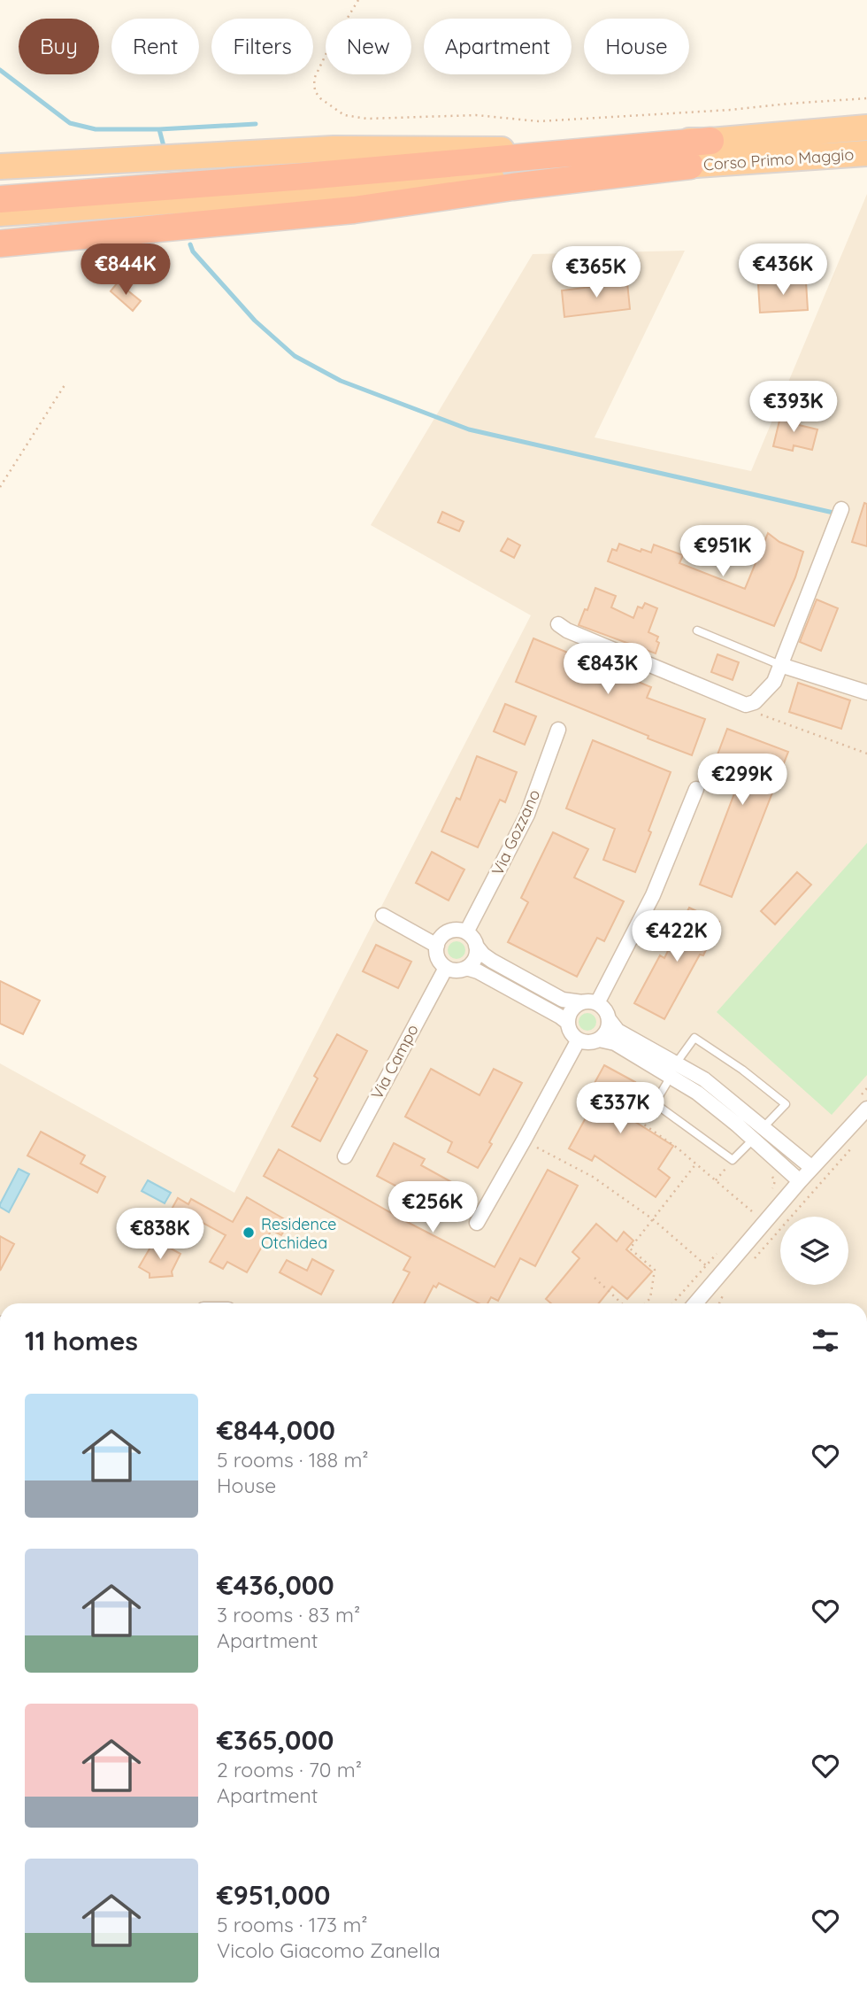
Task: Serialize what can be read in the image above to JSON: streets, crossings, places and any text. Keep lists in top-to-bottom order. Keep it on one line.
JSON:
{"streets":{"highway":["Corso Primo Maggio"],"street":["Via Gozzano","Via Campo"]},"crossings":[["Via Gozzano","Via Campo"]],"places":["Residence Otchidea"],"page":{"chip":["Buy","Rent","Filters","New","Apartment","House"],"price":["€844K","€436K","€365K","€393K","€951K","€843K","€299K","€422K","€337K","€256K","€838K"],"heading":"11 homes","list":[{"name":"€844,000","note":"5 rooms · 188 m² · House"},{"name":"€436,000","note":"3 rooms · 83 m² · Apartment"},{"name":"€365,000","note":"2 rooms · 70 m² · Apartment"},{"name":"€951,000","note":"5 rooms · 173 m² · Vicolo Giacomo Zanella"}]}}
